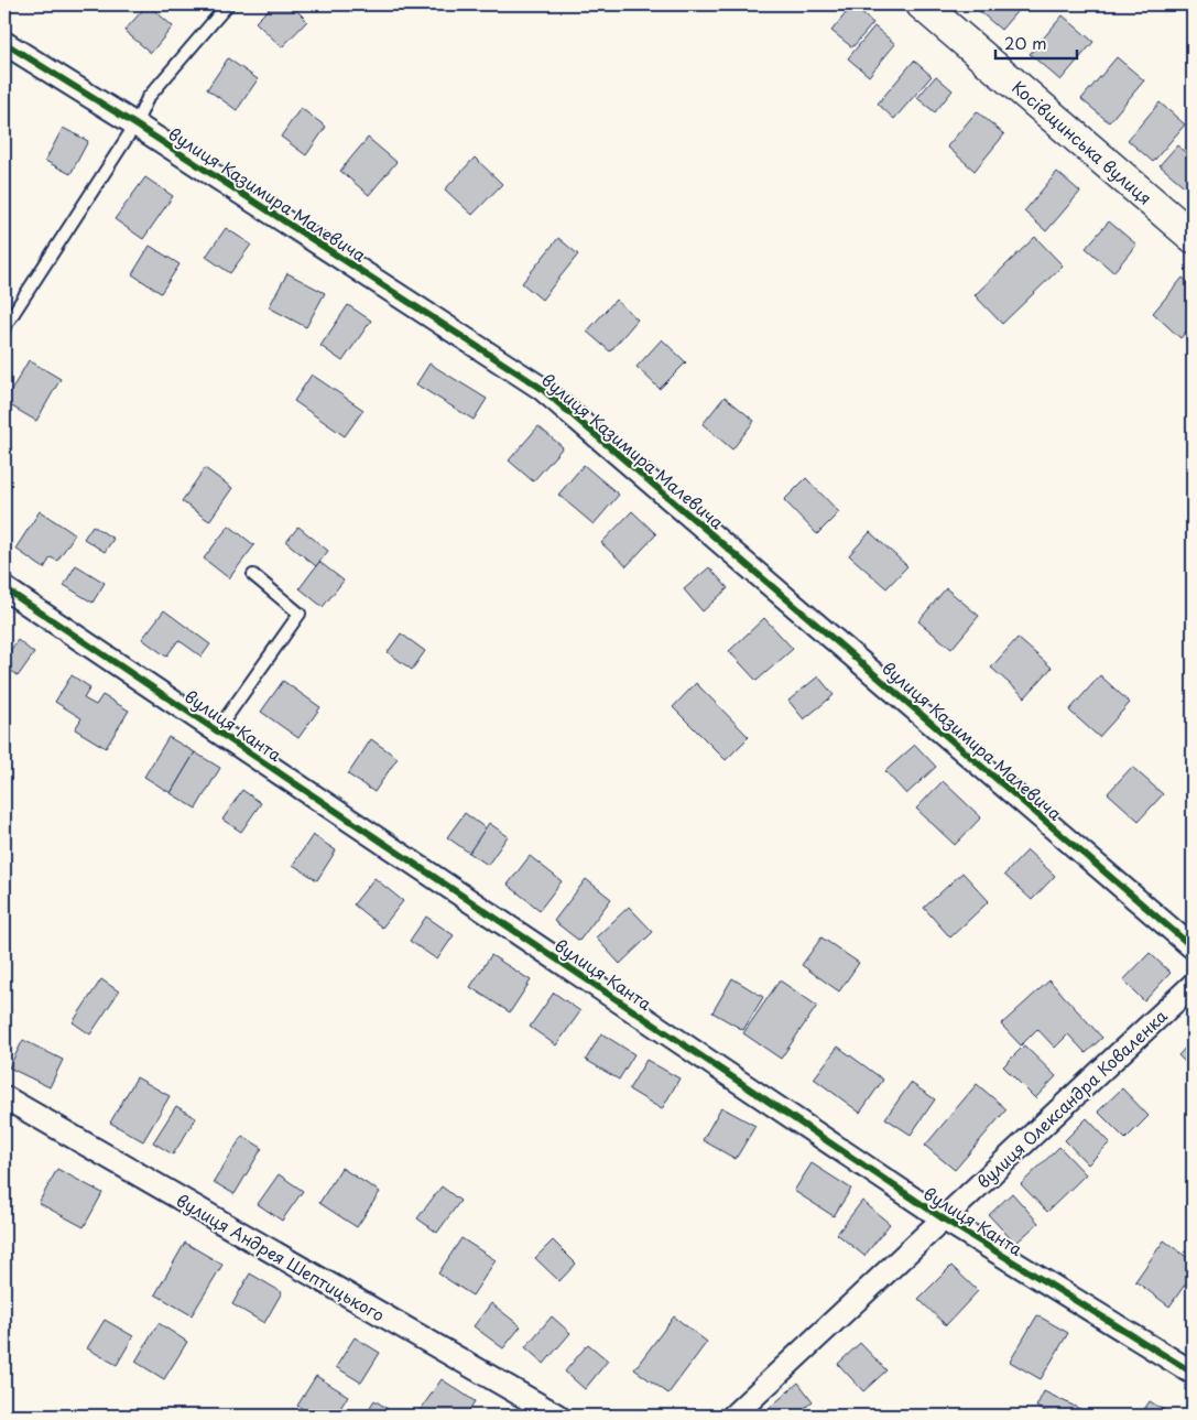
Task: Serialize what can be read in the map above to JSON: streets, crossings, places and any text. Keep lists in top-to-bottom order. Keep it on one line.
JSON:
{"streets":{"street":["Косівщинська вулиця","вулиця Казимира Малевича","вулиця Канта","вулиця Олександра Коваленка","вулиця Андрея Шептицького"]},"crossings":[["вулиця Канта","вулиця Олександра Коваленка"]],"scale_bar":"20 m"}
